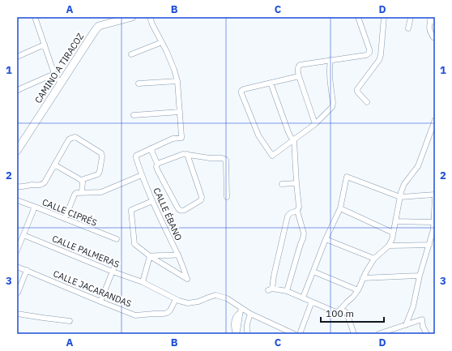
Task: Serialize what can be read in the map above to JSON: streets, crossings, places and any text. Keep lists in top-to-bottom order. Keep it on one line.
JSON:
{"streets":{"street":["CAMINO A TIRACOZ","CALLE CIPRÉS","CALLE ÉBANO","CALLE PALMERAS","CALLE JACARANDAS"]},"crossings":[["CALLE PALMERAS","CALLE JACARANDAS"]],"scale_bar":"100 m","grid":{"columns":["A","B","C","D"],"rows":["1","2","3"]}}
